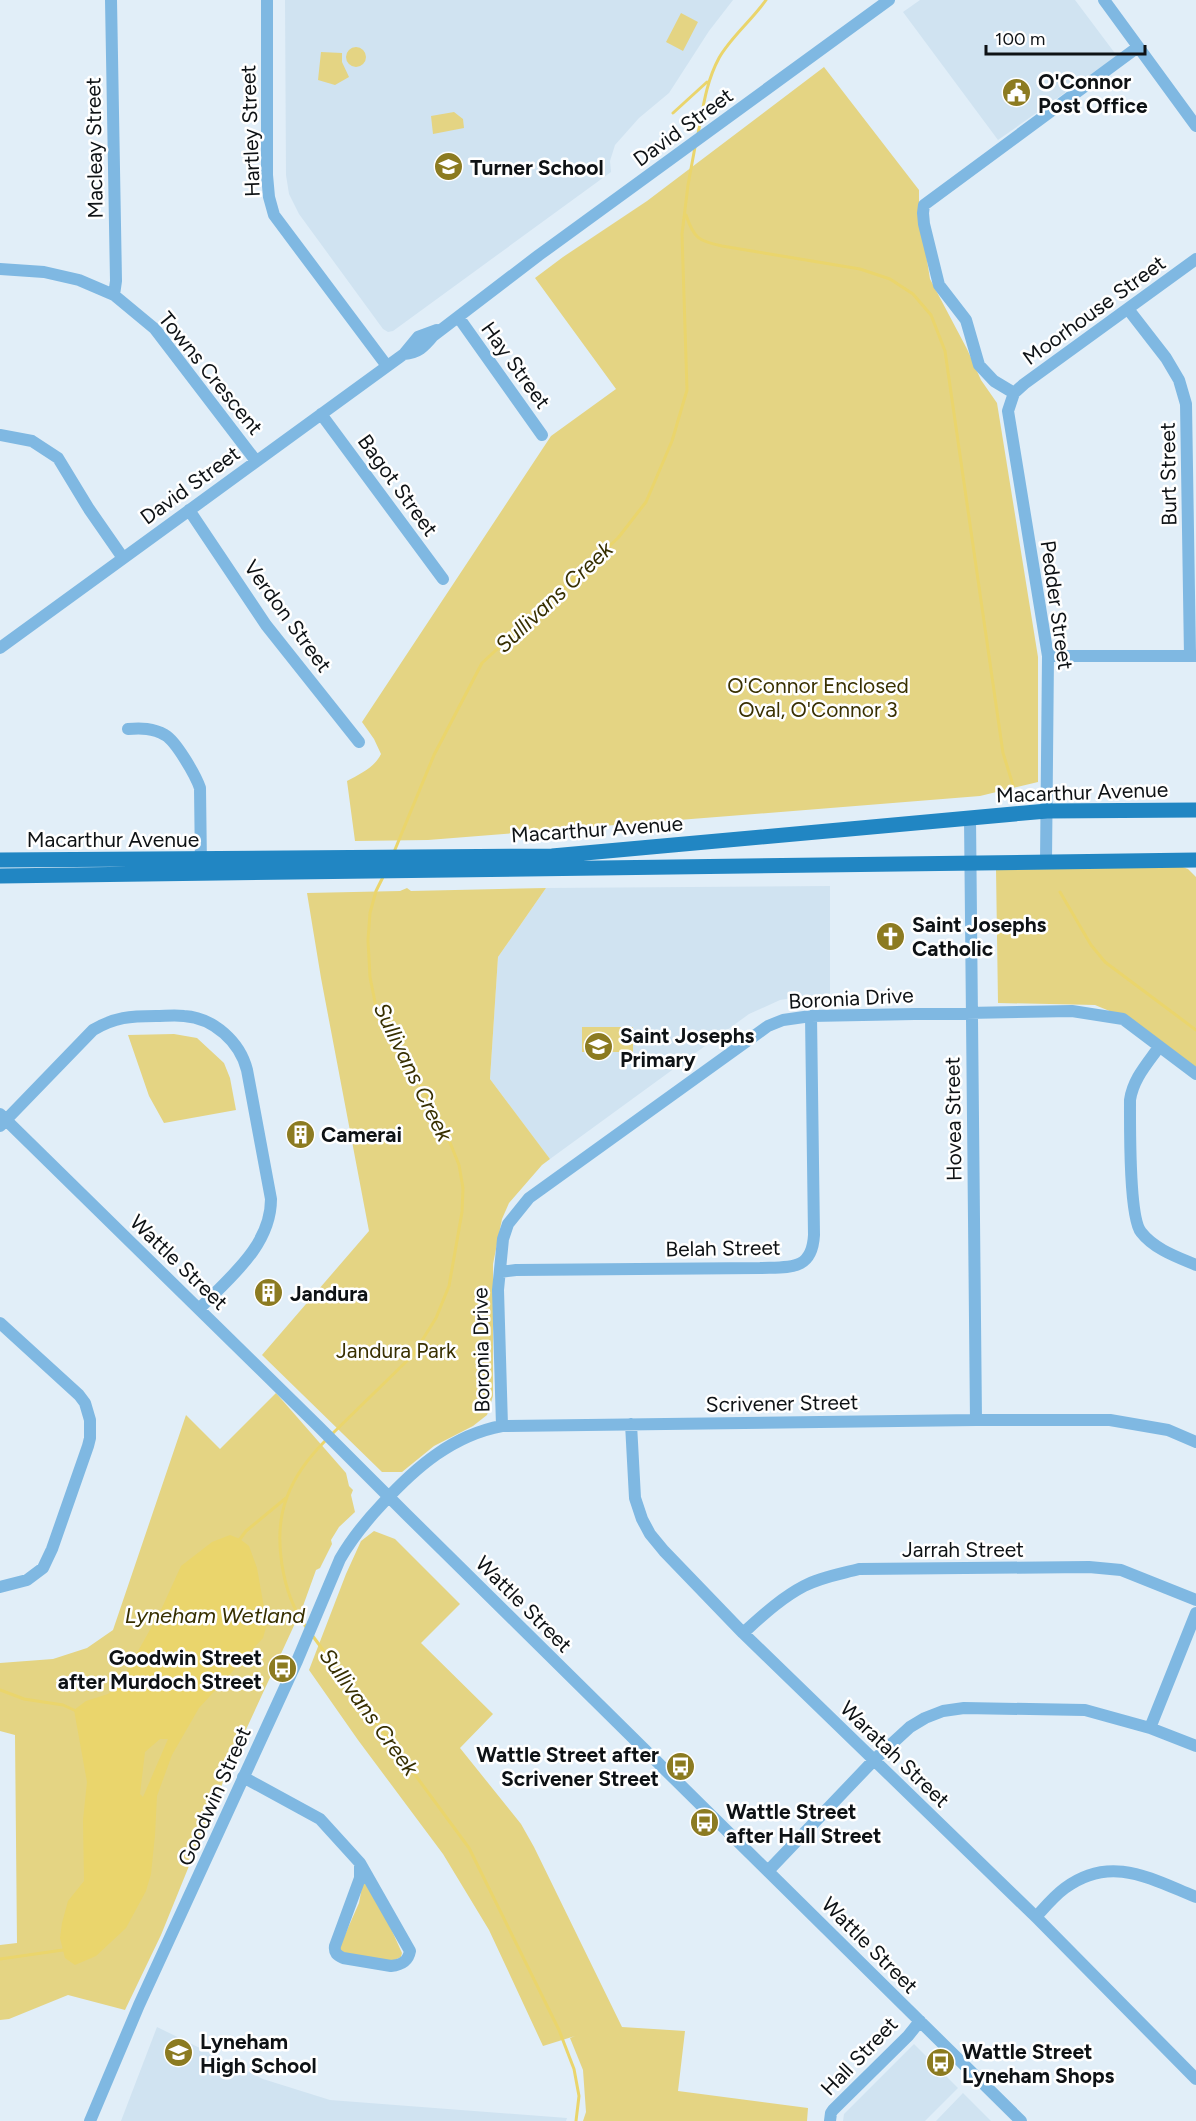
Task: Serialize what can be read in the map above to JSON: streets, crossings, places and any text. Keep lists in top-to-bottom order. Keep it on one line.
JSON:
{"streets":{"main road":["Macarthur Avenue"],"street":["David Street","Hartley Street","Macleay Street","Moorhouse Street","Hay Street","Towns Crescent","Burt Street","Bagot Street","Pedder Street","Verdon Street","Boronia Drive","Hovea Street","Belah Street","Wattle Street","Scrivener Street","Jarrah Street","Waratah Street","Goodwin Street","Hall Street"]},"crossings":[["David Street","Hartley Street"],["David Street","Hay Street"],["David Street","Towns Crescent"],["David Street","Bagot Street"],["David Street","Verdon Street"],["Macleay Street","Towns Crescent"],["Moorhouse Street","Burt Street"],["Moorhouse Street","Pedder Street"],["Pedder Street","Macarthur Avenue"],["Macarthur Avenue","Hovea Street"],["Boronia Drive","Hovea Street"],["Boronia Drive","Belah Street"],["Boronia Drive","Scrivener Street"],["Hovea Street","Scrivener Street"],["Wattle Street","Scrivener Street"],["Wattle Street","Goodwin Street"],["Wattle Street","Hall Street"],["Scrivener Street","Waratah Street"],["Scrivener Street","Goodwin Street"],["Jarrah Street","Waratah Street"]],"water":["Sullivans Creek","Lyneham Wetland"],"parks":["O'Connor Enclosed Oval, O'Connor 3","Jandura Park"],"places":{"public building":["O'Connor Post Office"],"school or university":["Turner School","Saint Josephs Primary","Lyneham High School"],"church":["Saint Josephs Catholic"],"building":["Camerai","Jandura"],"bus stop":["Goodwin Street after Murdoch Street","Wattle Street after Scrivener Street","Wattle Street after Hall Street","Wattle Street Lyneham Shops"]},"scale_bar":"100 m"}
